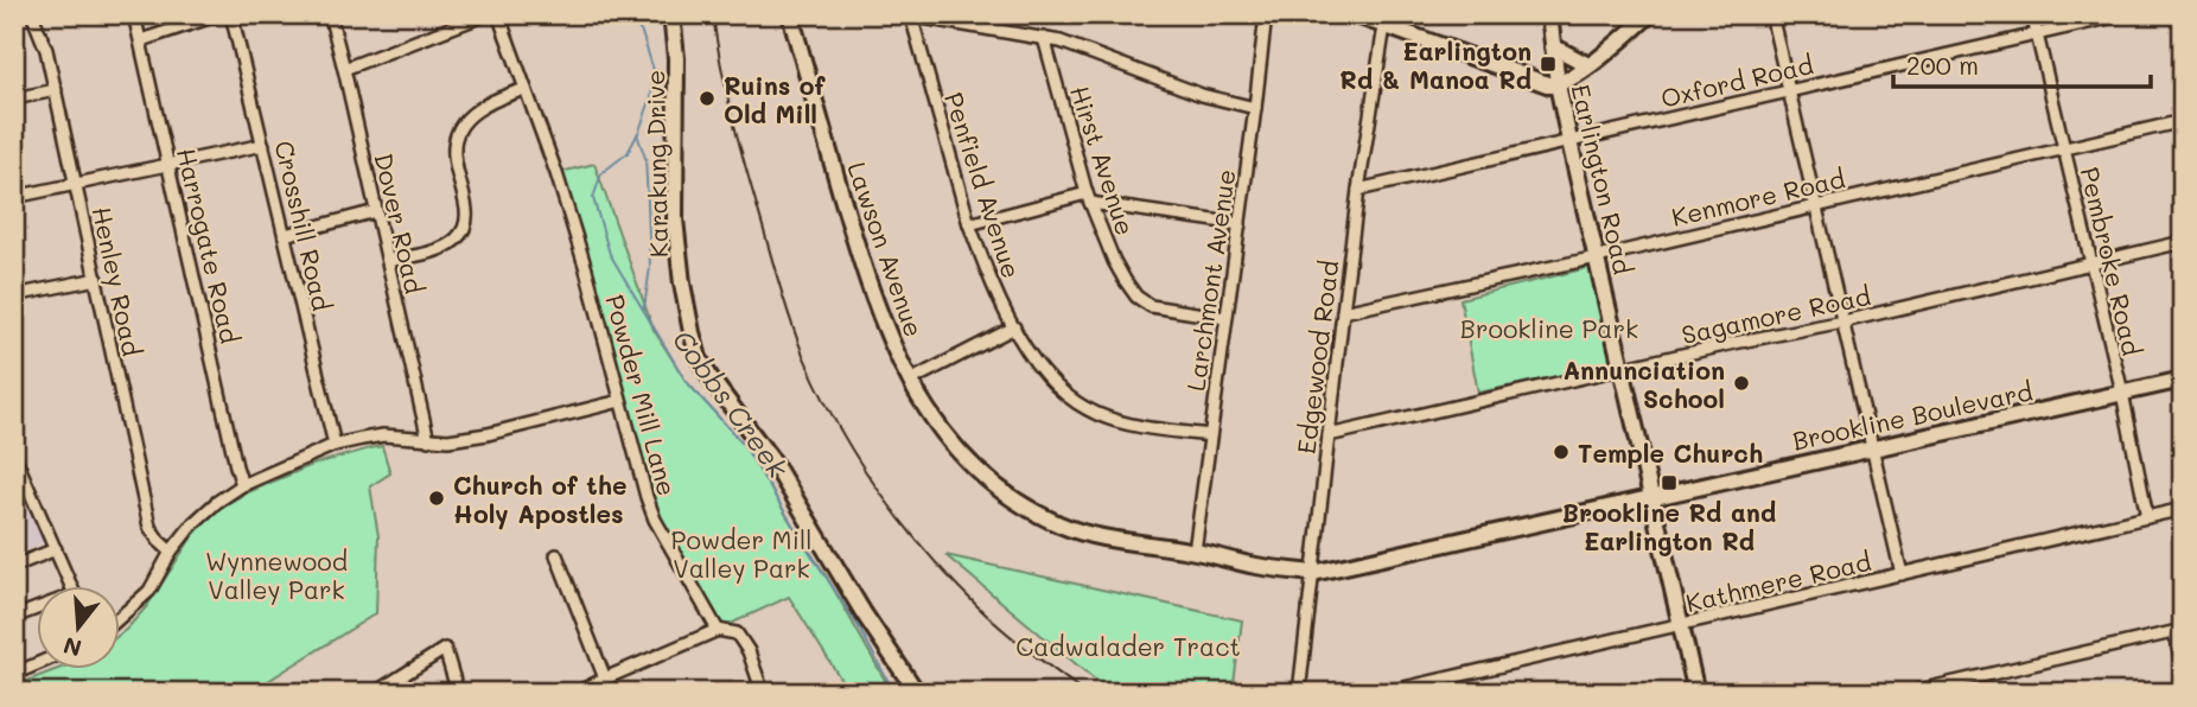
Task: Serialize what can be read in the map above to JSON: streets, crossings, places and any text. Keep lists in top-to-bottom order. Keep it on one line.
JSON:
{"streets":{"street":["Oxford Road","Hirst Avenue","Karakung Drive","Earlington Road","Penfield Avenue","Kenmore Road","Dover Road","Crosshill Road","Harrogate Road","Lawson Avenue","Pembroke Road","Larchmont Avenue","Henley Road","Sagamore Road","Edgewood Road","Powder Mill Lane","Brookline Boulevard","Kathmere Road"]},"crossings":[["Oxford Road","Earlington Road"],["Oxford Road","Pembroke Road"],["Oxford Road","Edgewood Road"],["Hirst Avenue","Larchmont Avenue"],["Earlington Road","Kenmore Road"],["Earlington Road","Sagamore Road"],["Earlington Road","Brookline Boulevard"],["Earlington Road","Kathmere Road"],["Penfield Avenue","Larchmont Avenue"],["Kenmore Road","Pembroke Road"],["Kenmore Road","Edgewood Road"],["Lawson Avenue","Larchmont Avenue"],["Lawson Avenue","Edgewood Road"],["Lawson Avenue","Brookline Boulevard"],["Pembroke Road","Sagamore Road"],["Pembroke Road","Brookline Boulevard"],["Pembroke Road","Kathmere Road"],["Sagamore Road","Edgewood Road"],["Edgewood Road","Brookline Boulevard"]],"water":["Cobbs Creek"],"parks":["Brookline Park","Powder Mill Valley Park","Wynnewood Valley Park","Cadwalader Tract"],"places":{"transit":["Earlington Rd & Manoa Rd","Brookline Rd and Earlington Rd"],"other":["Ruins of Old Mill","Annunciation School","Temple Church","Church of the Holy Apostles"]},"scale_bar":"200 m","north":"bottom"}
